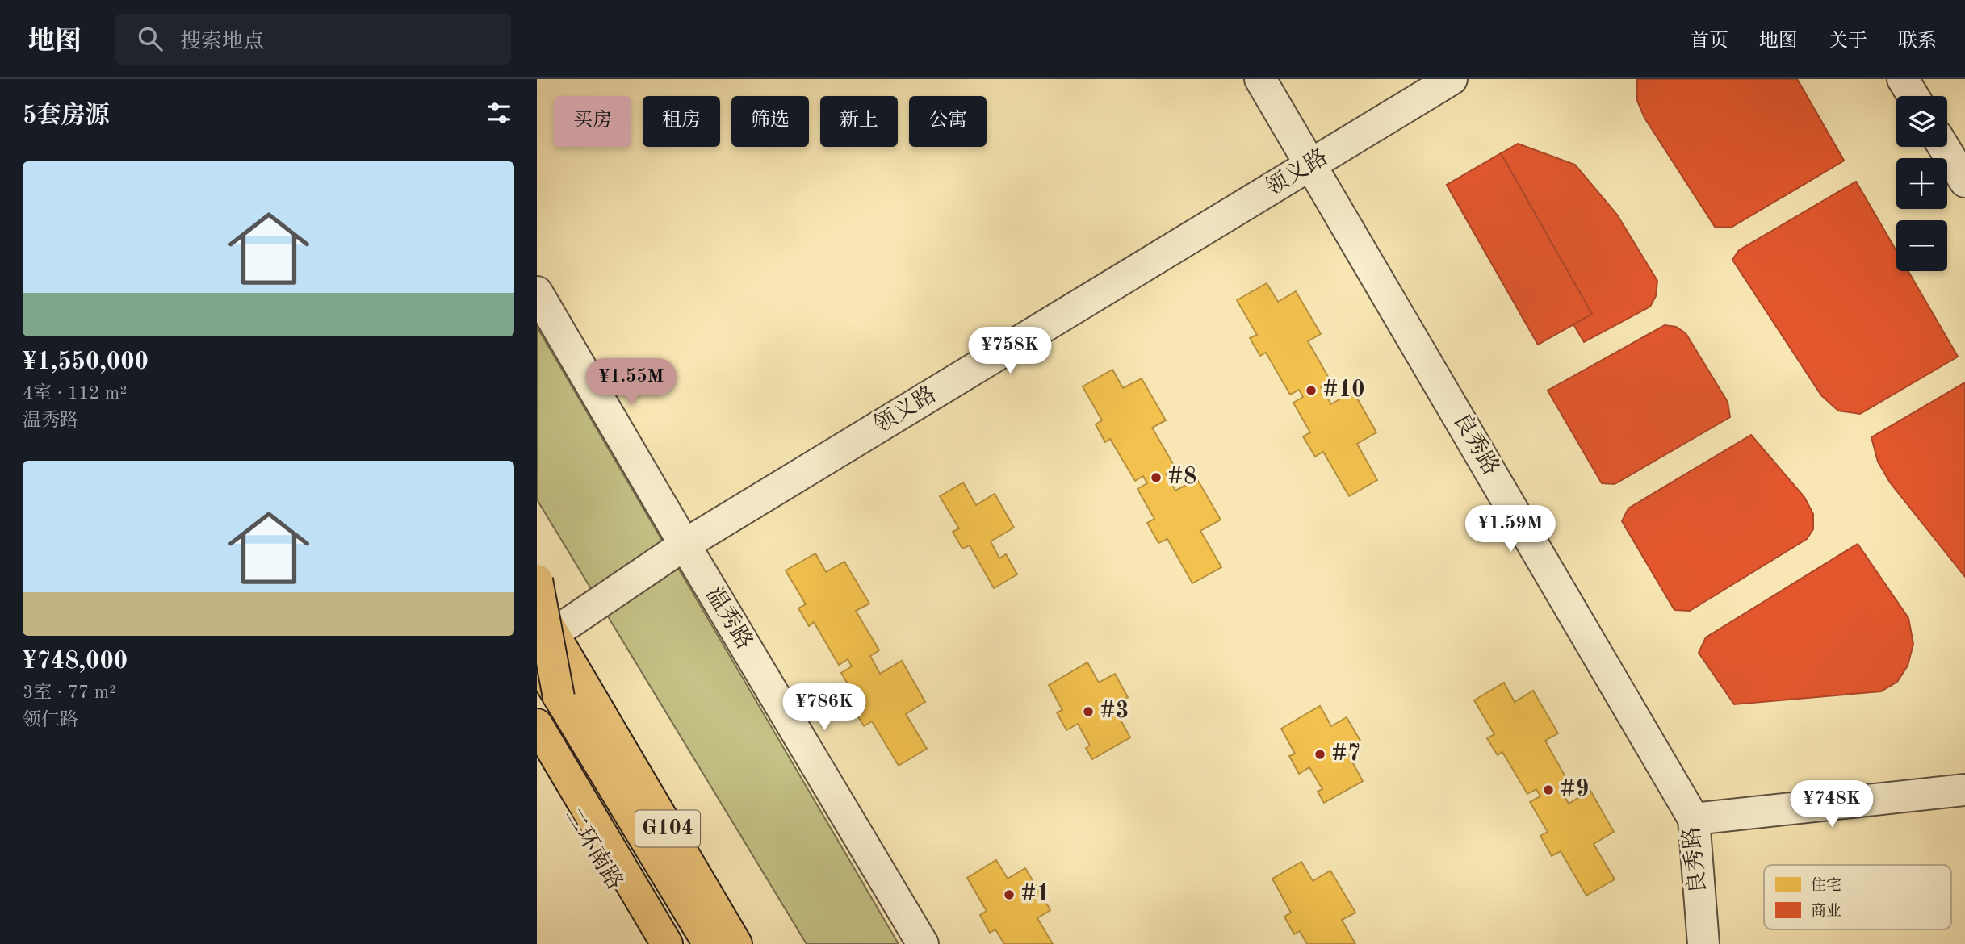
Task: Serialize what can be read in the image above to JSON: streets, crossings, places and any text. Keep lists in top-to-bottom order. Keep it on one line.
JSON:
{"streets":{"highway":["G104","二环南路"],"street":["领义路","良秀路","温秀路"]},"crossings":[["领义路","良秀路"],["领义路","温秀路"],["领义路","G104"]],"places":["#10","#8","#3","#7","#9","#1"],"legend":["住宅","商业"],"page":{"header":"地图","search":"搜索地点","nav":["首页","地图","关于","联系"],"heading":"5套房源","map_buttons":["+","−"],"chip":["买房","租房","筛选","新上","公寓"],"list":[{"name":"¥1,550,000","note":"4室 · 112 m² · 温秀路"},{"name":"¥748,000","note":"3室 · 77 m² · 领仁路"}],"price":["¥758K","¥1.55M","¥1.59M","¥786K","¥748K"]}}
